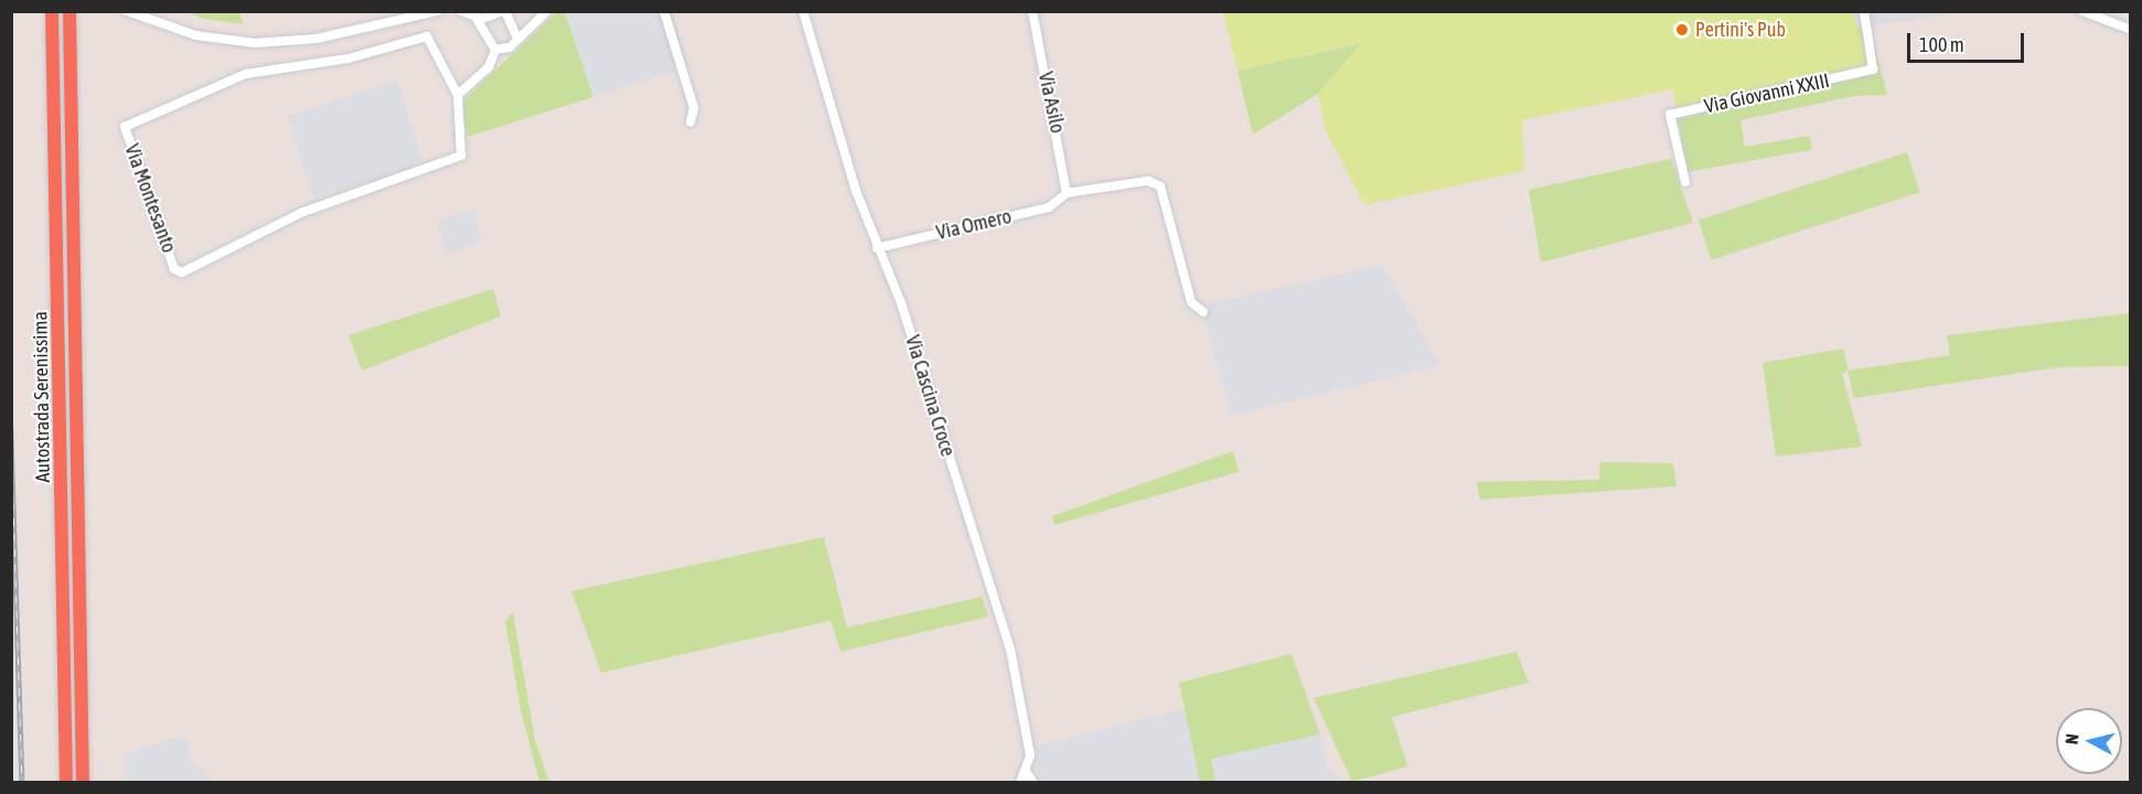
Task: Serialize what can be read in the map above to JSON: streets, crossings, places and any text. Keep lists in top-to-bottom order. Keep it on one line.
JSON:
{"streets":{"highway":["Autostrada Serenissima"],"street":["Via Giovanni XXIII","Via Asilo","Via Montesanto","Via Omero","Via Cascina Croce"]},"crossings":[["Via Asilo","Via Omero"],["Via Omero","Via Cascina Croce"]],"places":["Pertini's Pub"],"scale_bar":"100 m","north":"left"}
